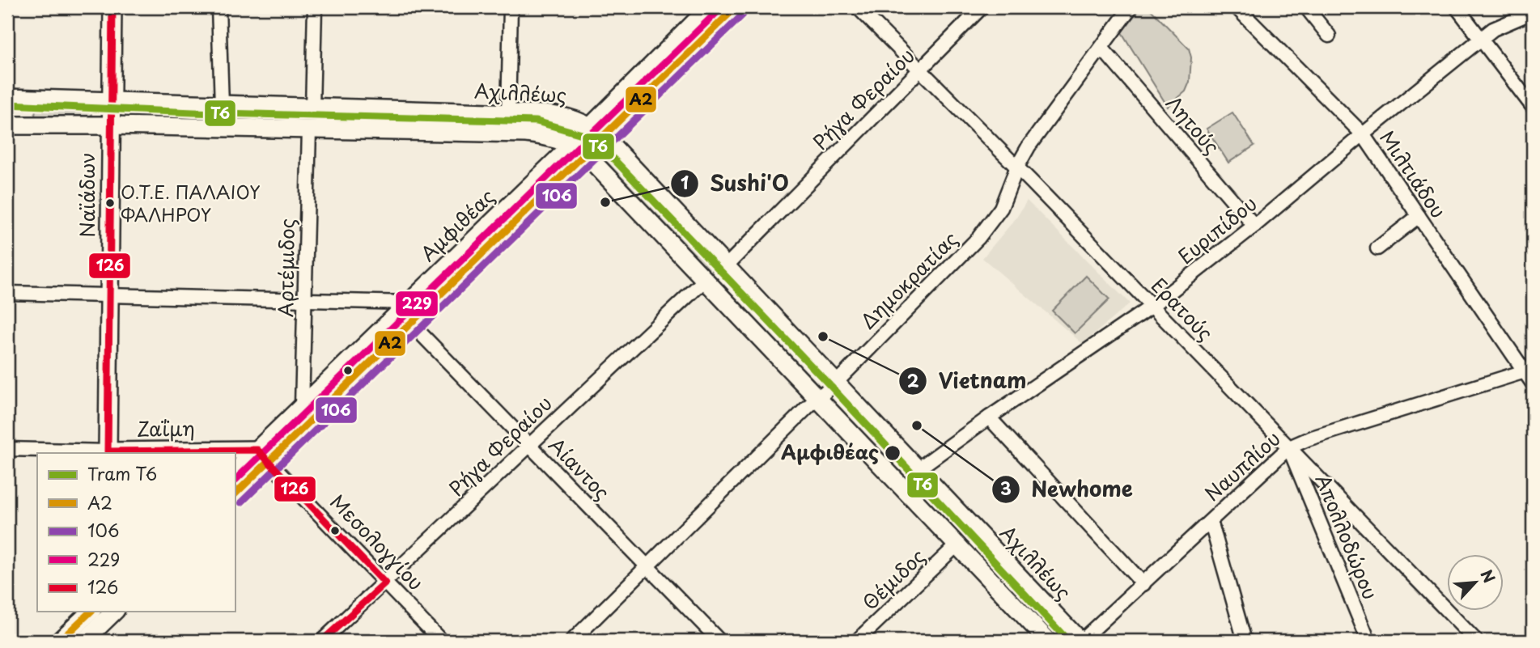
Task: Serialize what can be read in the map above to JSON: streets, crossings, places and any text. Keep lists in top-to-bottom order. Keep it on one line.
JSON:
{"streets":{"main road":["Αχιλλέως","Ναϊάδων","Αμφιθέας","Ζαΐμη"],"street":["Ρήγα Φεραίου","Λητούς","Μιλτιάδου","Ευριπίδου","Αρτέμιδος","Δημοκρατίας","Ερατούς","Ναυπλίου","Αίαντος","Απολλοδώρου","Μεσολογγίου","Θέμιδος"]},"crossings":[["Αχιλλέως","Ρήγα Φεραίου"],["Αχιλλέως","Ναϊάδων"],["Αχιλλέως","Αμφιθέας"],["Αχιλλέως","Ευριπίδου"],["Αχιλλέως","Αρτέμιδος"],["Αχιλλέως","Δημοκρατίας"],["Αχιλλέως","Ναυπλίου"],["Αχιλλέως","Θέμιδος"],["Ρήγα Φεραίου","Ερατούς"],["Ρήγα Φεραίου","Αίαντος"],["Ρήγα Φεραίου","Μεσολογγίου"],["Λητούς","Ευριπίδου"],["Λητούς","Δημοκρατίας"],["Μιλτιάδου","Ευριπίδου"],["Μιλτιάδου","Ναυπλίου"],["Ναϊάδων","Ζαΐμη"],["Αμφιθέας","Αρτέμιδος"],["Αμφιθέας","Ζαΐμη"],["Αμφιθέας","Αίαντος"],["Αμφιθέας","Μεσολογγίου"],["Ευριπίδου","Ερατούς"],["Δημοκρατίας","Ερατούς"],["Δημοκρατίας","Αίαντος"],["Ερατούς","Ναυπλίου"],["Ερατούς","Απολλοδώρου"],["Ζαΐμη","Μεσολογγίου"],["Ναυπλίου","Απολλοδώρου"]],"places":["Sushi'O","Ο.Τ.Ε. ΠΑΛΑΙΟΥ ΦΑΛΗΡΟΥ","Vietnam","Newhome","Αμφιθέας"],"lines":["transit line Α2","transit line 229","transit line 126","transit line 106","tram line Τ6"],"legend":["Tram Τ6","Α2","106","229","126"],"north":"top right"}
